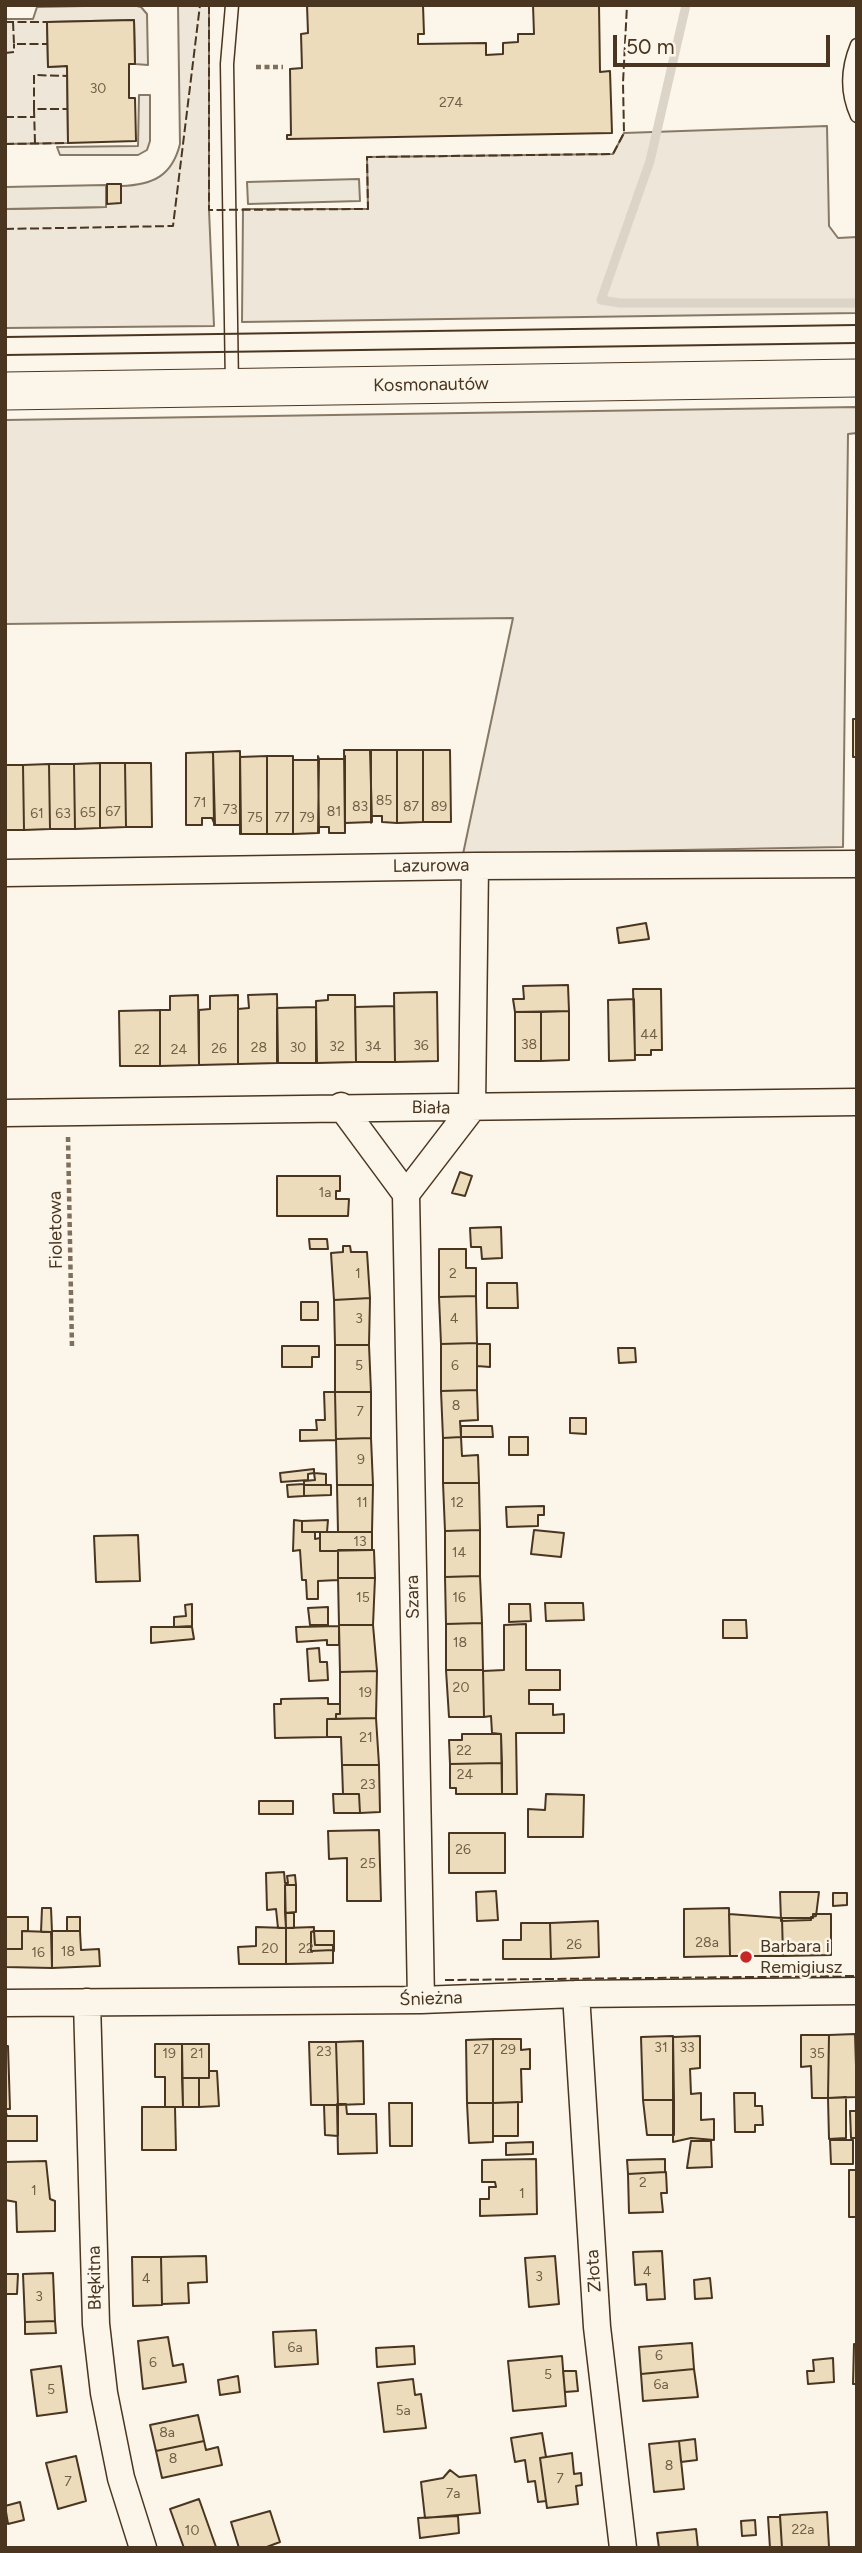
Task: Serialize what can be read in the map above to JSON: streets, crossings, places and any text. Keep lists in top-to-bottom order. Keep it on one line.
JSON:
{"streets":{"main road":["Kosmonautów"],"street":["Lazurowa","Biała","Szara","Śnieżna","Złota","Błękitna"],"path":["Fioletowa"]},"crossings":[["Biała","Fioletowa"],["Szara","Śnieżna"],["Śnieżna","Złota"],["Śnieżna","Błękitna"]],"places":["Barbara i Remigiusz"],"house_numbers":["30","274","85","71","83","87","89","73","67","81","65","61","63","75","77","79","44","38","36","32","34","28","30","26","22","24","1a","1","2","3","4","5","6","8","7","9","11","12","13","14","15","16","18","20","19","21","22","24","23","26","25","28a","26","20","22","18","16","31","33","27","29","23","19","21","35","2","1","1","4","3","4","3","6a","6","6","5","6a","5","5a","8a","8","8","7","7","7a","22a","10"],"scale_bar":"50 m"}
